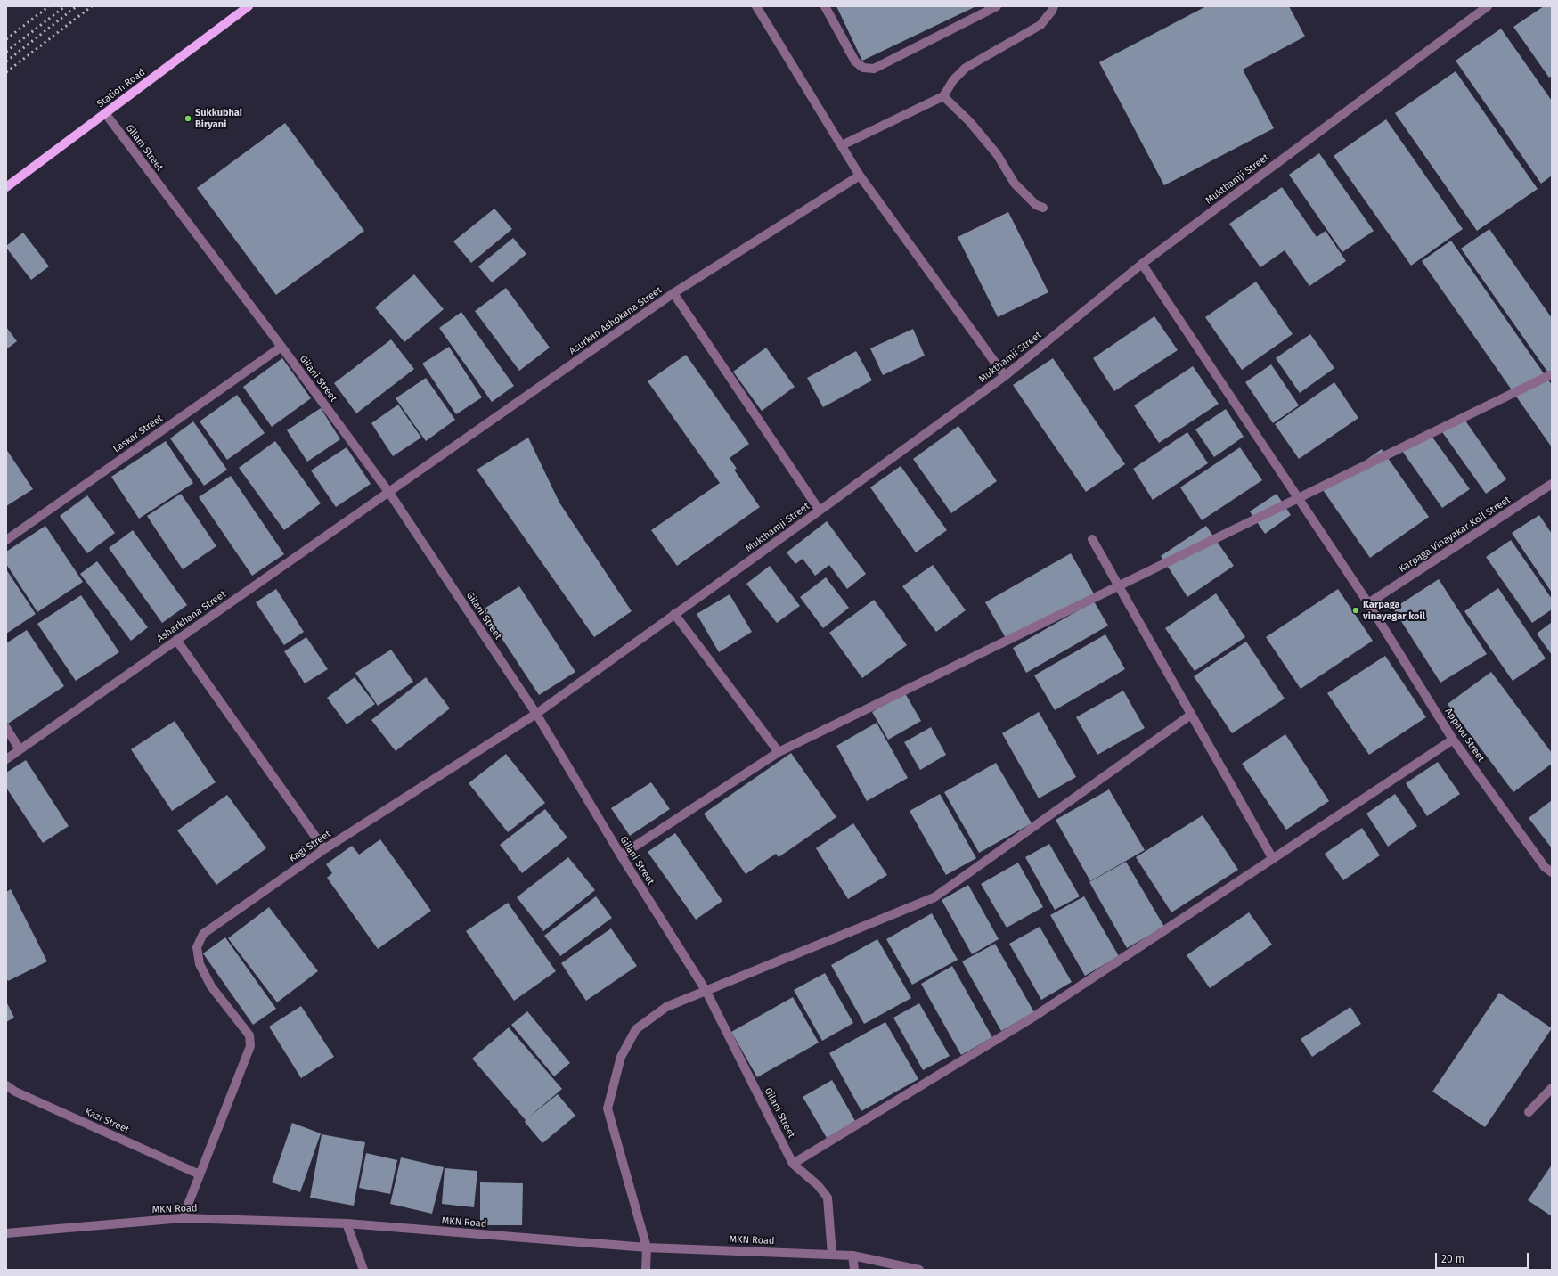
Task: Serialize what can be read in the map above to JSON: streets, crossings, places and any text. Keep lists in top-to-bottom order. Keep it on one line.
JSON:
{"streets":{"main road":["Station Road"],"street":["Gilani Street","Mukthamji Street","Asurkan Ashokana Street","Laskar Street","Karpaga Vinayakar Koil Street","Asharkhana Street","Appavu Street","Kagi Street","Kazi Street","MKN Road"]},"crossings":[["Station Road","Gilani Street"],["Gilani Street","Mukthamji Street"],["Gilani Street","Asurkan Ashokana Street"],["Gilani Street","Laskar Street"],["Gilani Street","Asharkhana Street"],["Gilani Street","Kagi Street"],["Mukthamji Street","Appavu Street"],["Mukthamji Street","Kagi Street"],["Asurkan Ashokana Street","Asharkhana Street"],["Karpaga Vinayakar Koil Street","Appavu Street"],["Kagi Street","Kazi Street"]],"places":["Sukkubhai Biryani","Karpaga vinayagar koil"],"scale_bar":"20 m"}
